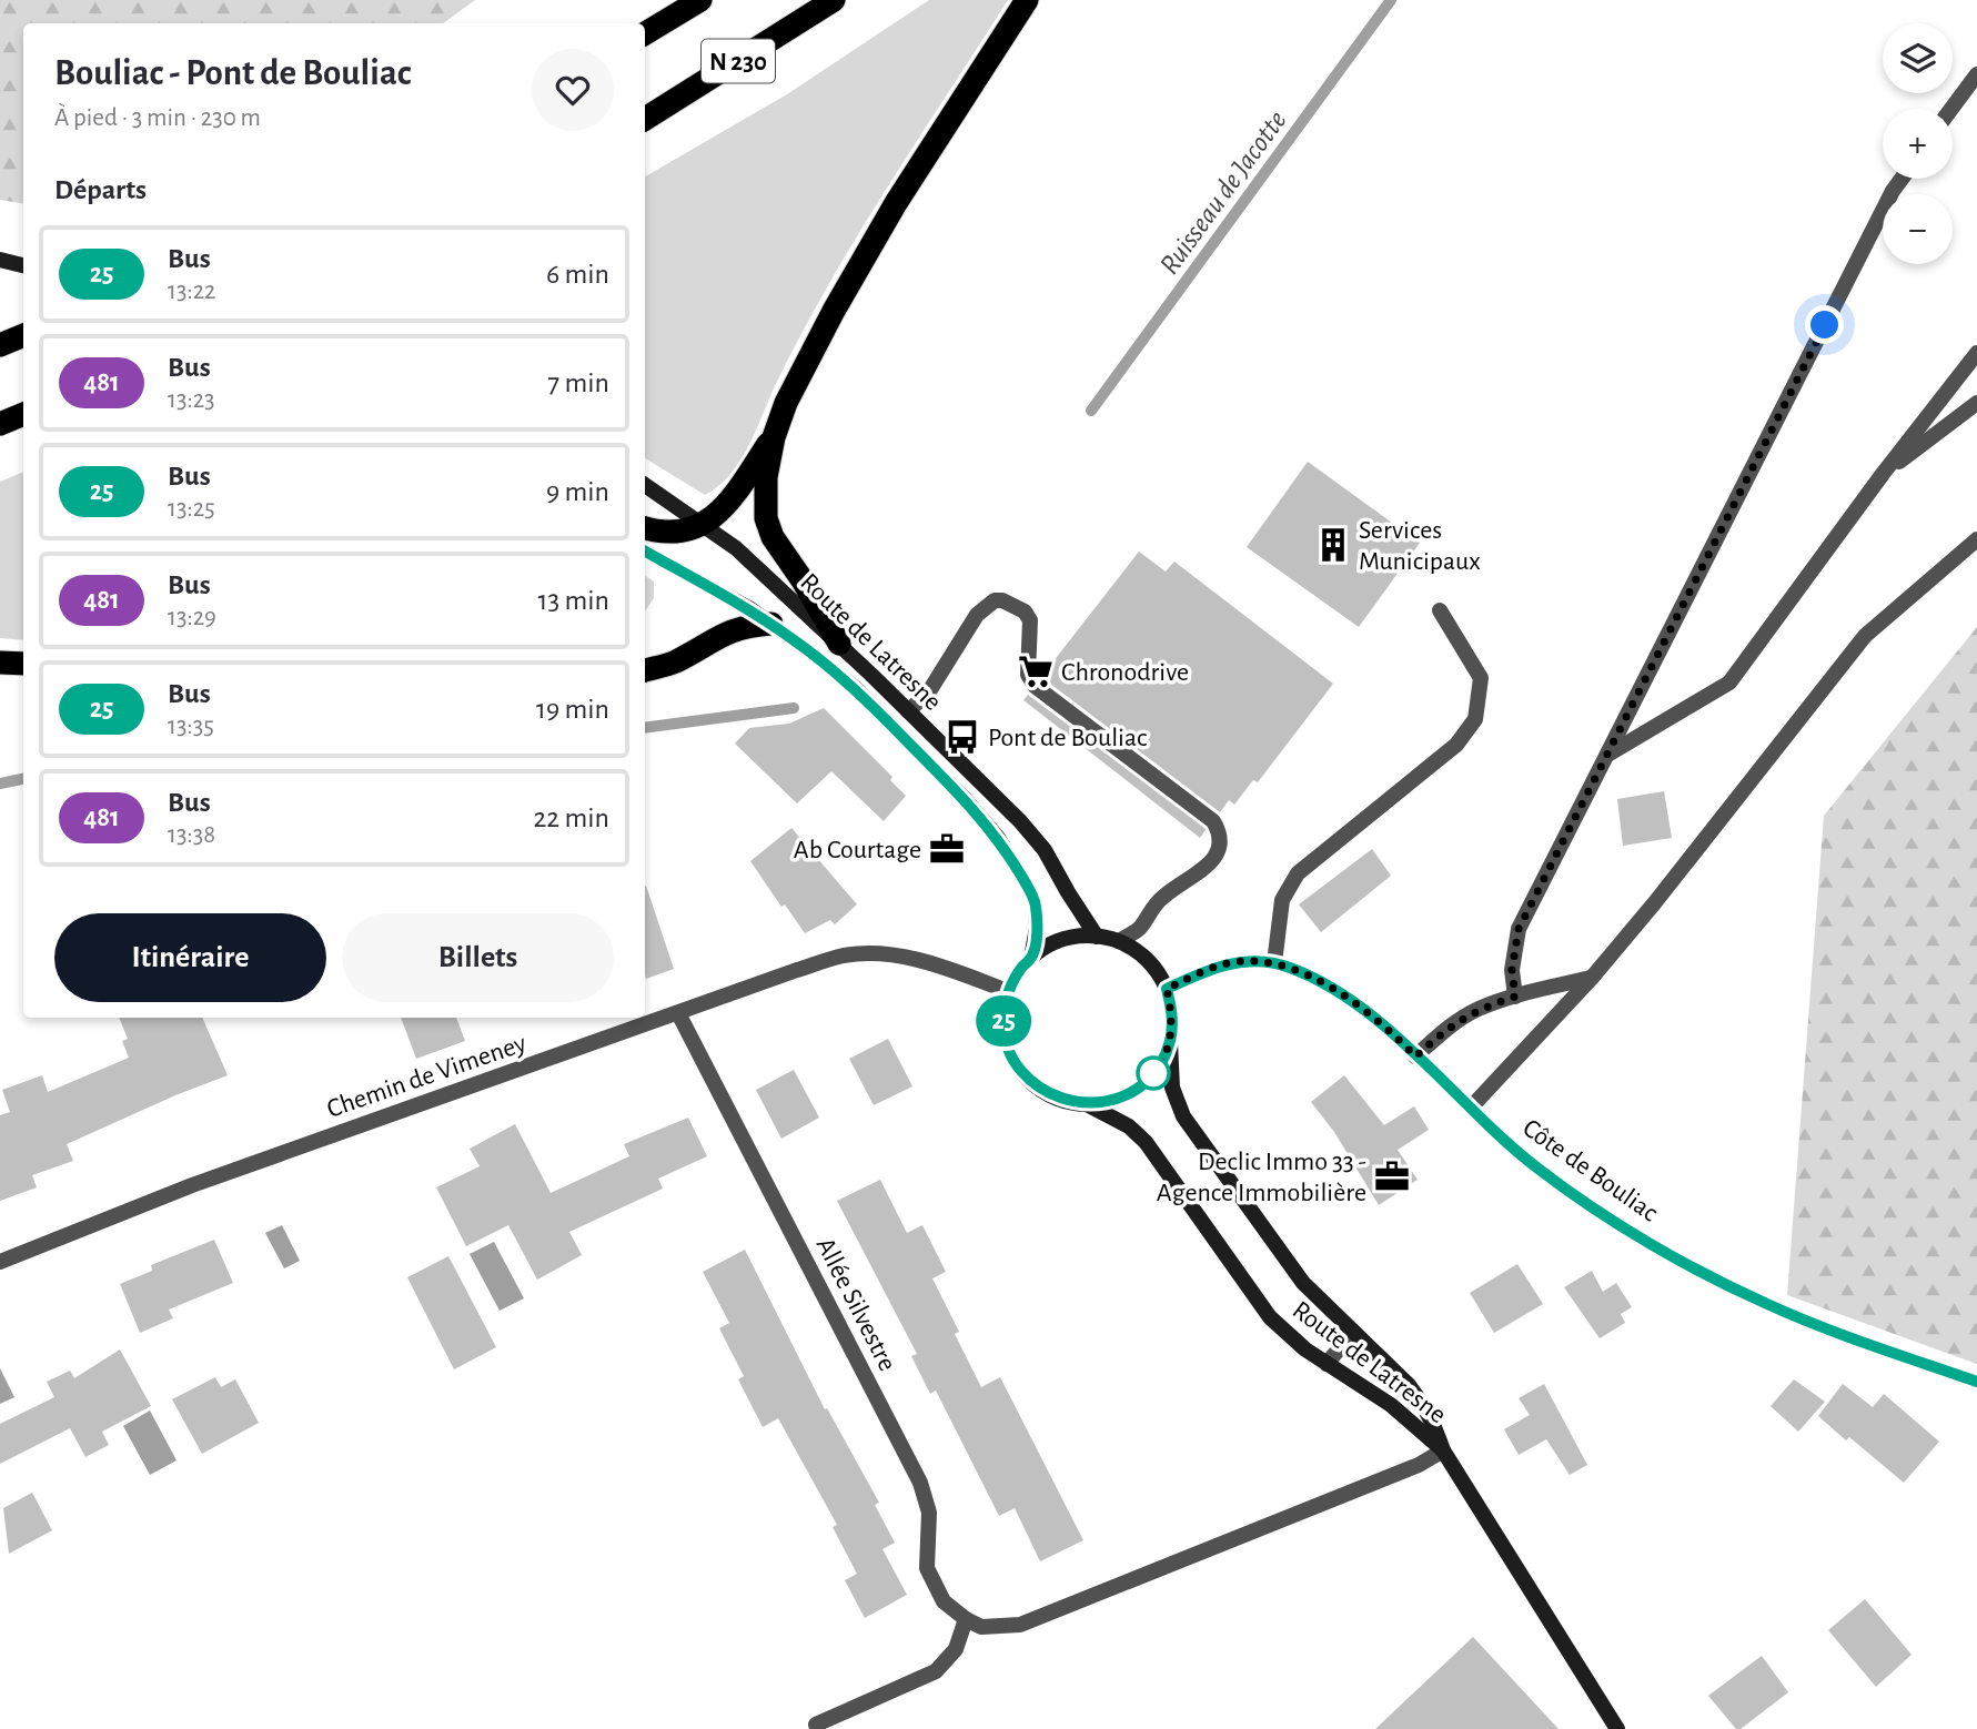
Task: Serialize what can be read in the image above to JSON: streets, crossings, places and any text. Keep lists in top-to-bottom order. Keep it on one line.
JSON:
{"streets":{"highway":["N 230"],"street":["Route de Latresne","Chemin de Vimeney","Côte de Bouliac","Allée Silvestre"]},"crossings":[["Route de Latresne","Chemin de Vimeney"],["Route de Latresne","Côte de Bouliac"],["Chemin de Vimeney","Côte de Bouliac"],["Chemin de Vimeney","Allée Silvestre"]],"water":["Ruisseau de Jacotte"],"places":{"building":["Services Municipaux"],"supermarket":["Chronodrive"],"bus stop":["Pont de Bouliac"],"office":["Ab Courtage","Declic Immo 33 - Agence Immobilière"]},"lines":["bus line 25"],"page":{"on_map":"25","map_buttons":["+","−"],"heading":[["Bouliac - Pont de Bouliac","À pied · 3 min · 230 m"],"Départs"],"list":[{"mark":"25","name":"Bus","note":"13:22","value":"6 min"},{"mark":"481","name":"Bus","note":"13:23","value":"7 min"},{"mark":"25","name":"Bus","note":"13:25","value":"9 min"},{"mark":"481","name":"Bus","note":"13:29","value":"13 min"},{"mark":"25","name":"Bus","note":"13:35","value":"19 min"},{"mark":"481","name":"Bus","note":"13:38","value":"22 min"}],"buttons":["Itinéraire","Billets"]}}
